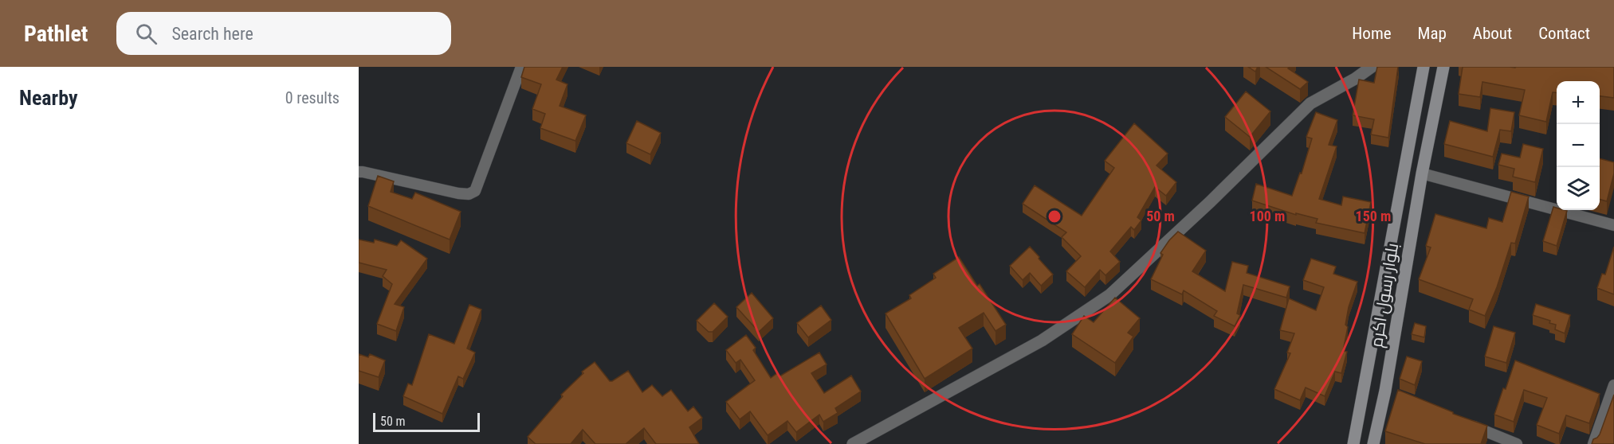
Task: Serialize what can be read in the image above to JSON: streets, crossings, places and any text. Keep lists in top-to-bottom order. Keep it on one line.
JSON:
{"streets":{"main road":["بلوار رسول اکرم"]},"scale_bar":"50 m","page":{"header":"Pathlet","search":"Search here","nav":["Home","Map","About","Contact"],"heading":["Nearby","0 results"],"map_buttons":["+","−"],"scale":"50 m"},"rings":["50 m","100 m","150 m"]}
